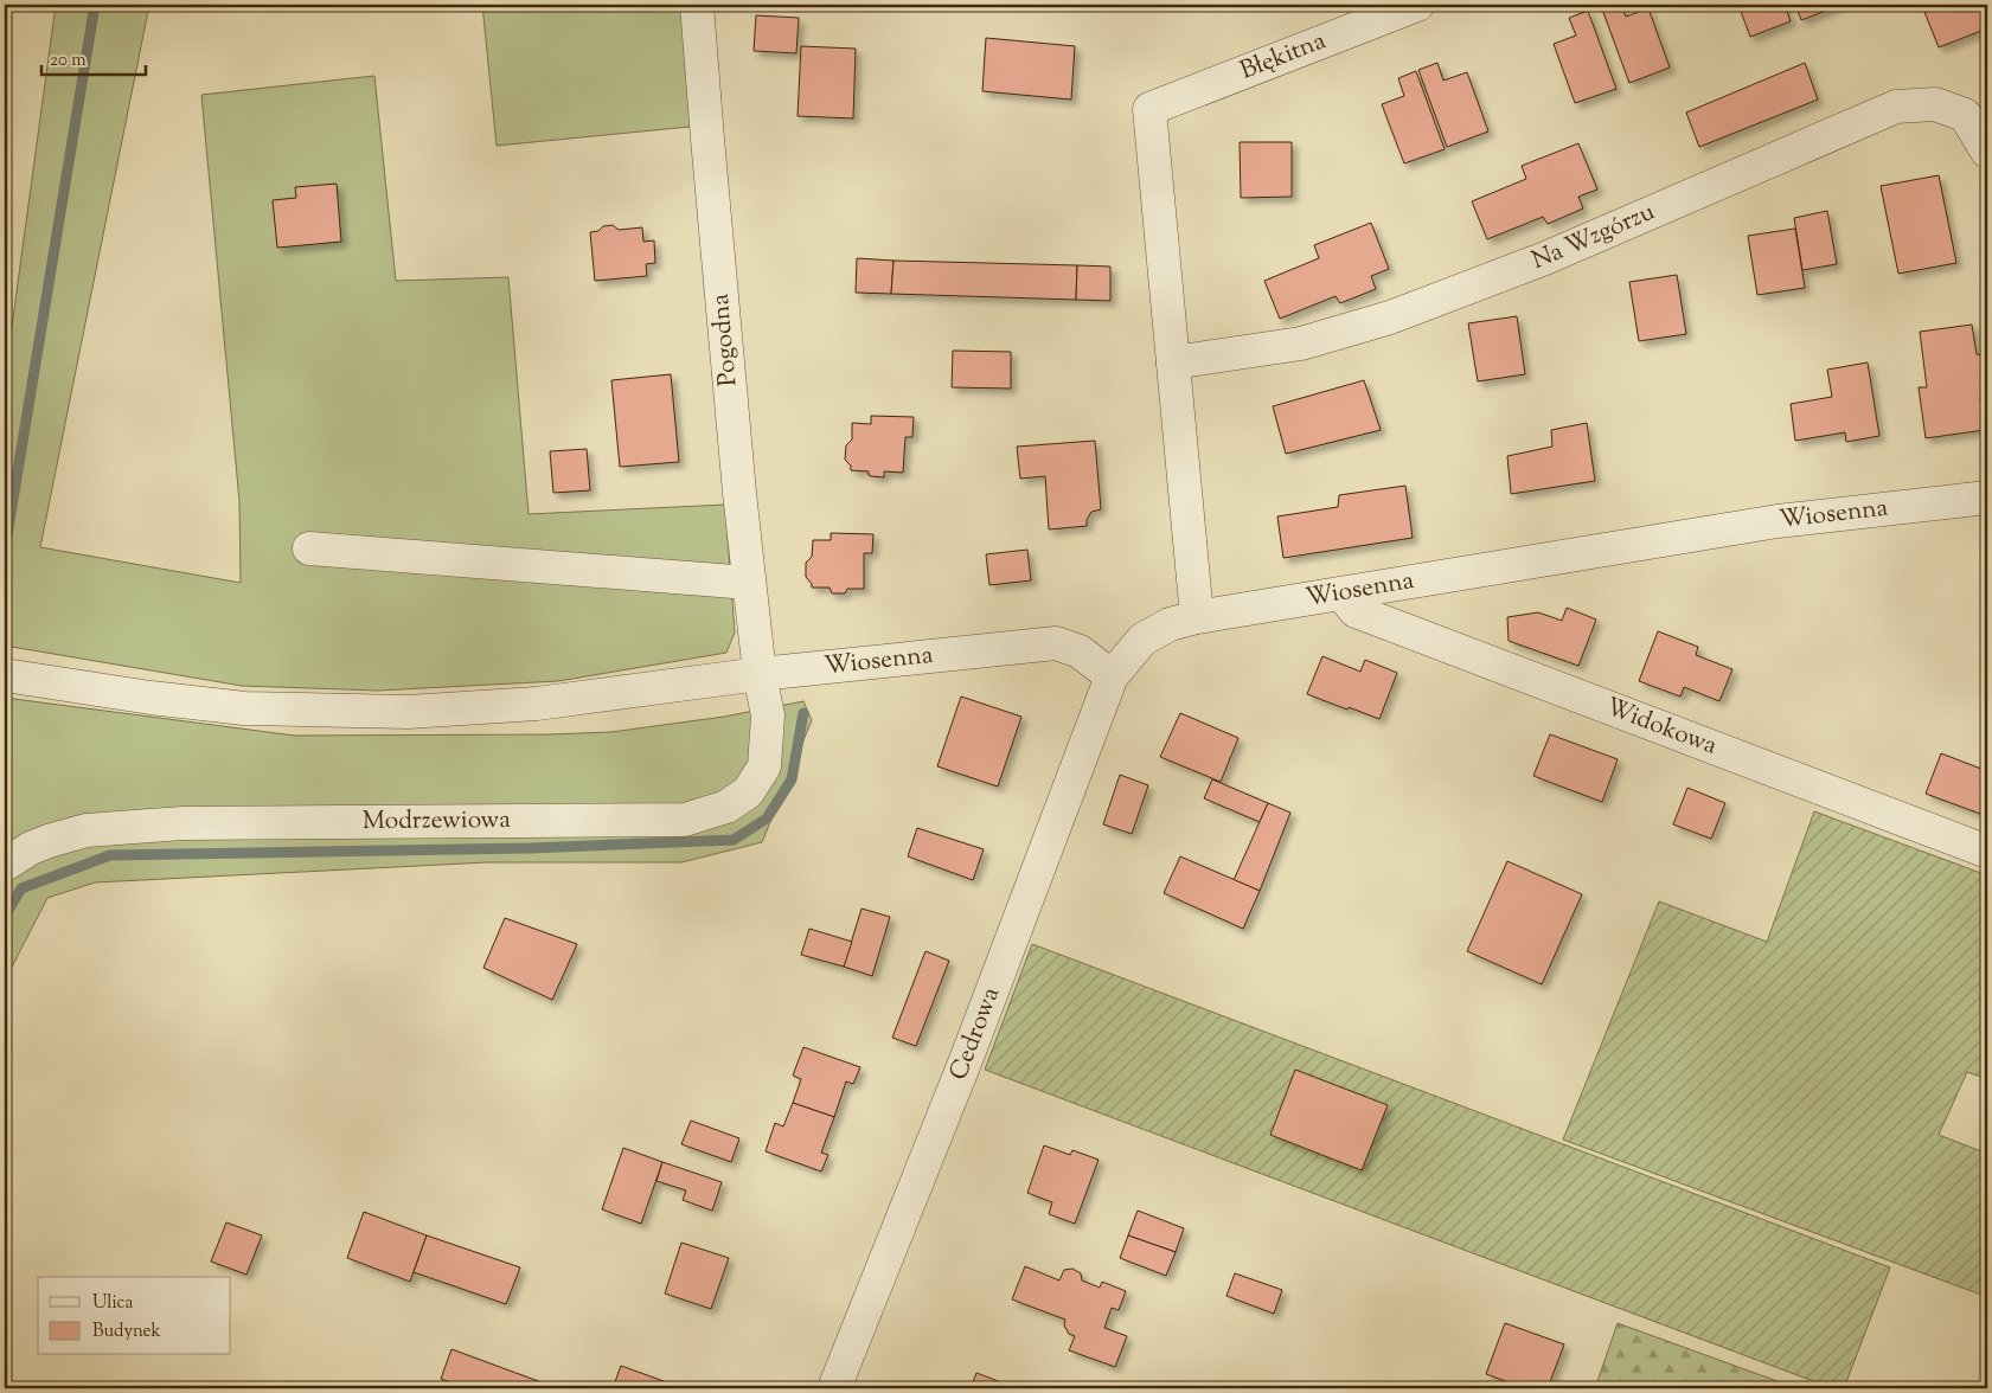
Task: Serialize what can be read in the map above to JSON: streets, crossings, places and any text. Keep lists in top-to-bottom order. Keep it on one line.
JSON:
{"streets":{"street":["Błękitna","Na Wzgórzu","Pogodna","Wiosenna","Widokowa","Modrzewiowa","Cedrowa"]},"crossings":[["Błękitna","Na Wzgórzu"],["Pogodna","Wiosenna"],["Pogodna","Modrzewiowa"],["Wiosenna","Widokowa"],["Wiosenna","Modrzewiowa"],["Wiosenna","Cedrowa"]],"legend":["Ulica","Budynek"],"scale_bar":"20 m"}
